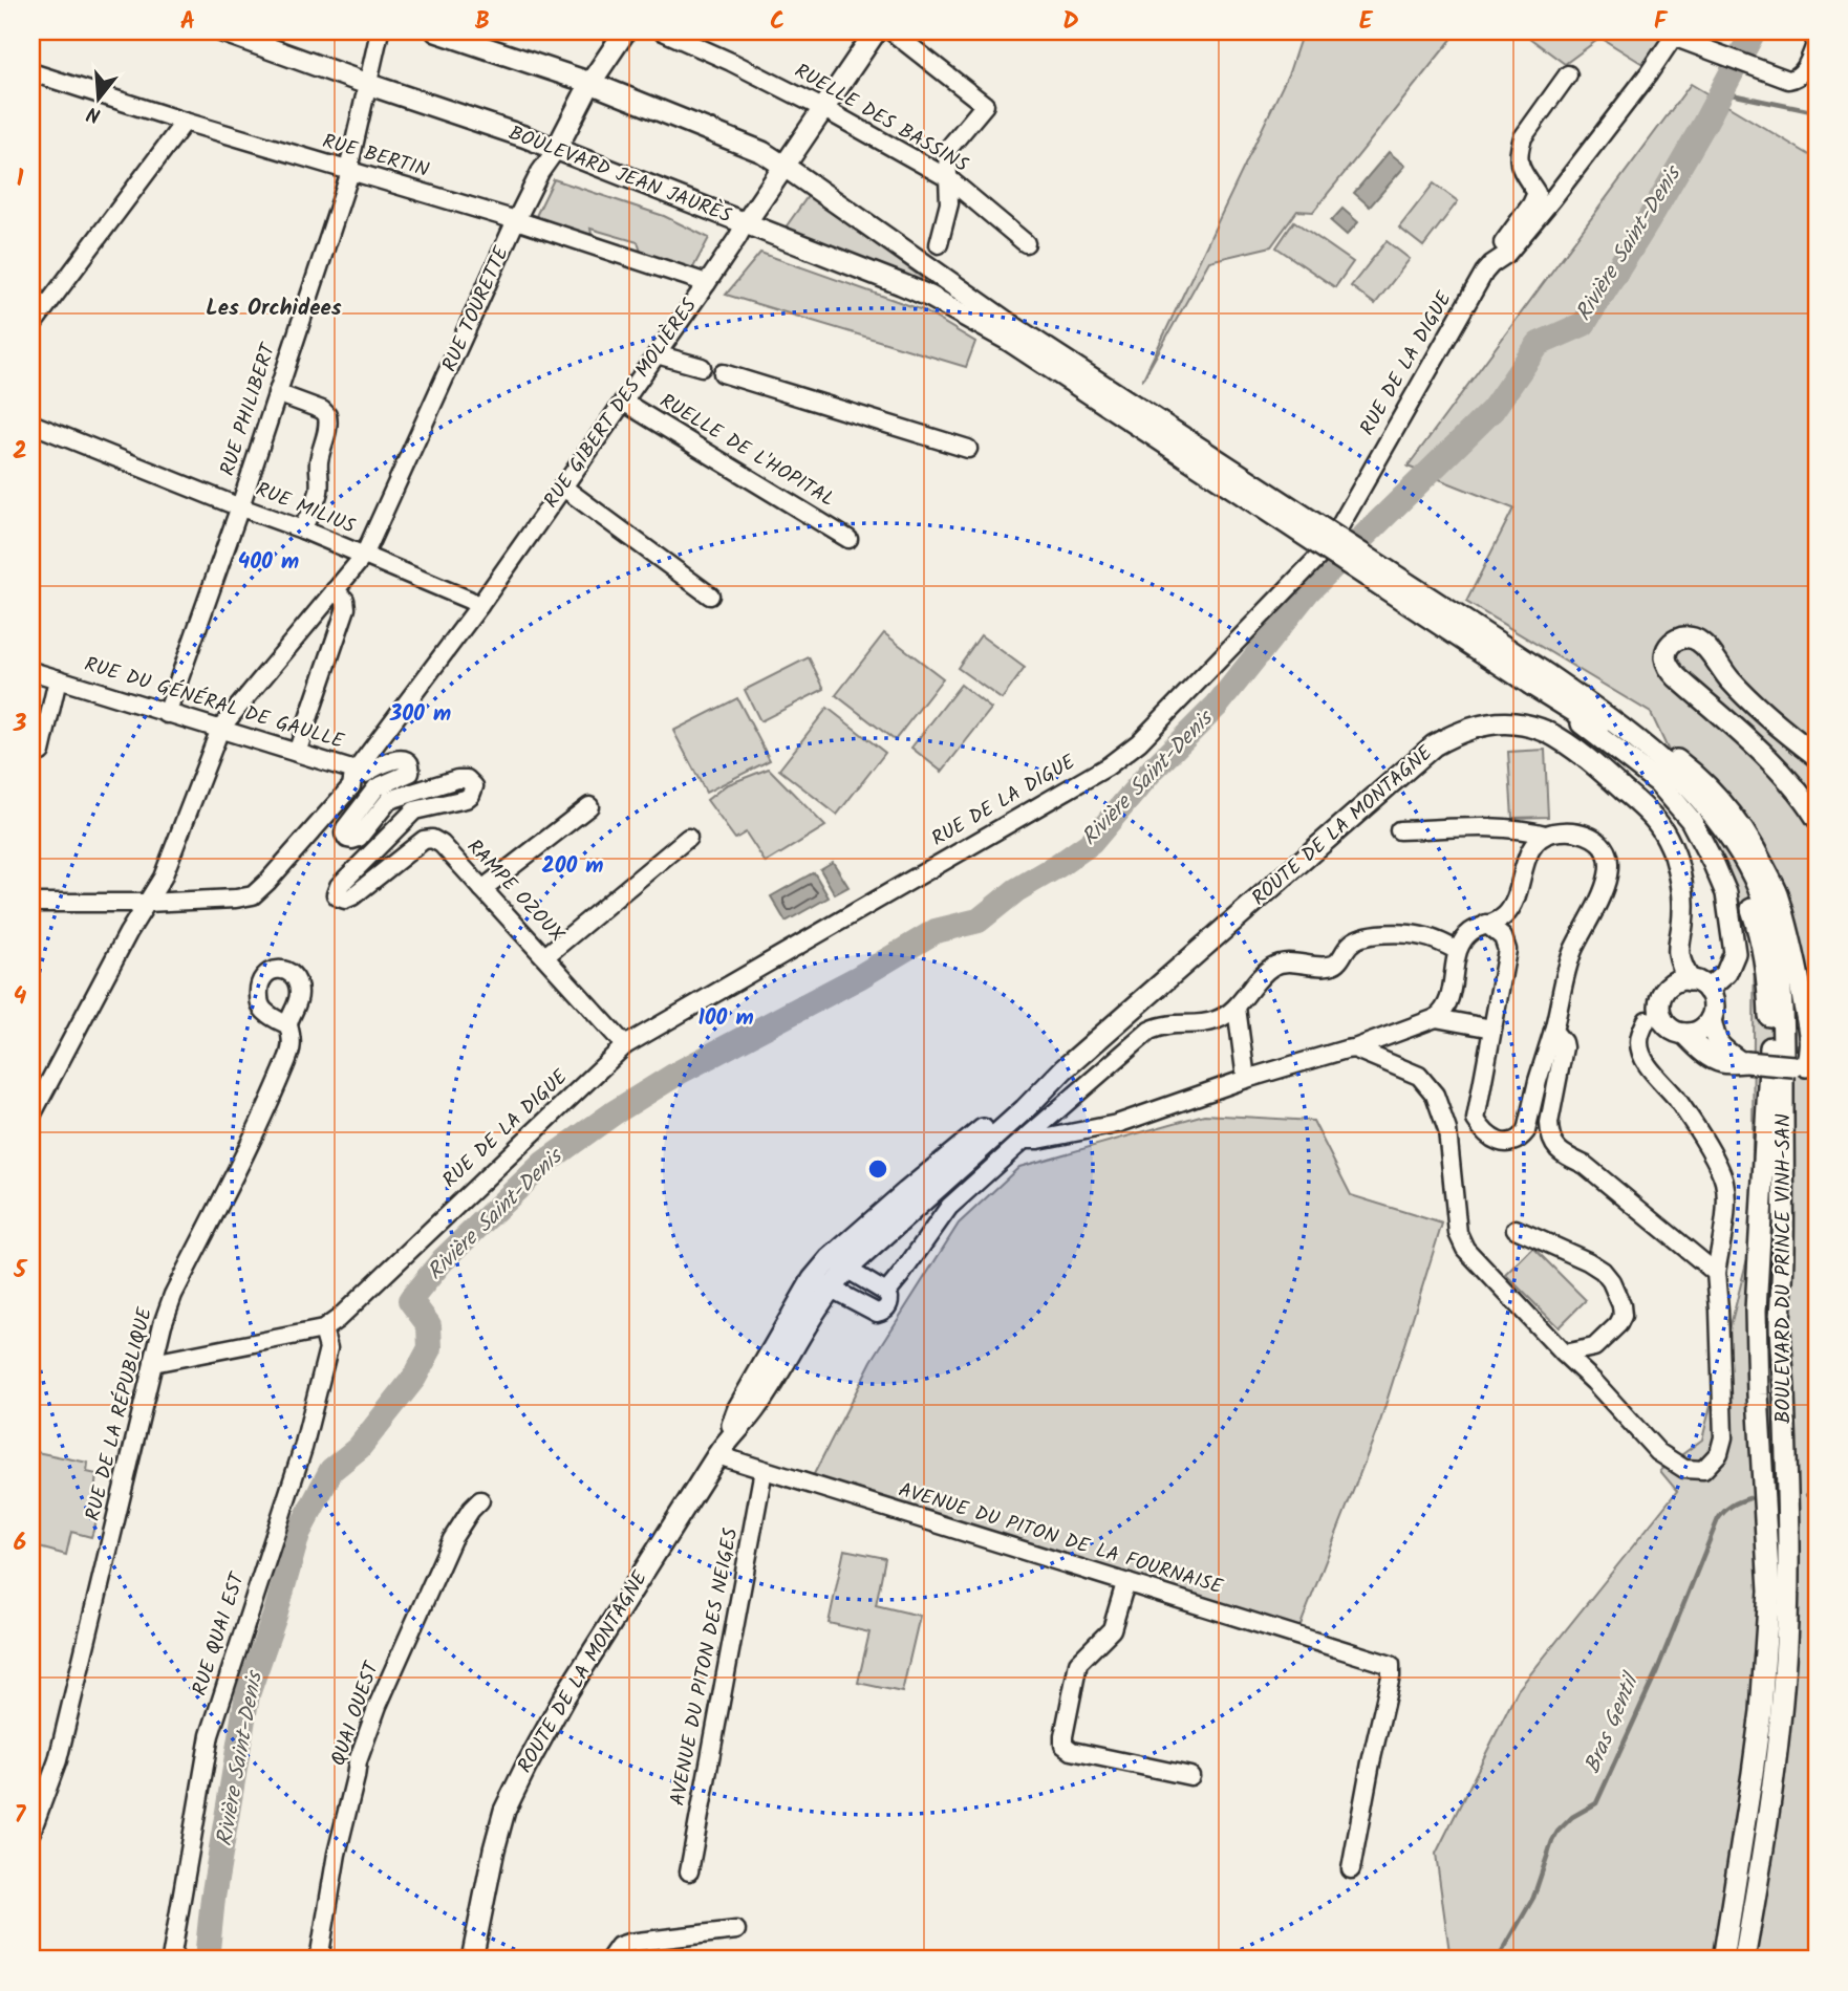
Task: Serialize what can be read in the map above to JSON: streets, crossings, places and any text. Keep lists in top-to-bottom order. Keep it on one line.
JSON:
{"streets":{"main road":["BOULEVARD JEAN JAURÈS","RUE TOURETTE","RUE GIBERT DES MOLIÈRES","ROUTE DE LA MONTAGNE","BOULEVARD DU PRINCE VINH-SAN"],"street":["RUELLE DES BASSINS","RUE BERTIN","RUE DE LA DIGUE","RUE PHILIBERT","RUELLE DE L'HOPITAL","RUE MILIUS","RUE DU GÉNÉRAL DE GAULLE","RAMPE OZOUX","RUE DE LA RÉPUBLIQUE","AVENUE DU PITON DE LA FOURNAISE","RUE QUAI EST","AVENUE DU PITON DES NEIGES","QUAI OUEST"]},"crossings":[["RUELLE DES BASSINS","RUE GIBERT DES MOLIÈRES"],["RUE BERTIN","RUE TOURETTE"],["RUE BERTIN","RUE GIBERT DES MOLIÈRES"],["RUE BERTIN","RUE PHILIBERT"],["BOULEVARD JEAN JAURÈS","RUE TOURETTE"],["BOULEVARD JEAN JAURÈS","RUE GIBERT DES MOLIÈRES"],["BOULEVARD JEAN JAURÈS","RUE PHILIBERT"],["RUE TOURETTE","RUE GIBERT DES MOLIÈRES"],["RUE TOURETTE","RUE MILIUS"],["RUE TOURETTE","RUE DU GÉNÉRAL DE GAULLE"],["RUE DE LA DIGUE","RAMPE OZOUX"],["RUE DE LA DIGUE","RUE DE LA RÉPUBLIQUE"],["RUE DE LA DIGUE","RUE QUAI EST"],["RUE GIBERT DES MOLIÈRES","RUELLE DE L'HOPITAL"],["RUE GIBERT DES MOLIÈRES","RUE MILIUS"],["RUE GIBERT DES MOLIÈRES","RUE DU GÉNÉRAL DE GAULLE"],["RUE GIBERT DES MOLIÈRES","RAMPE OZOUX"],["RUE PHILIBERT","RUE MILIUS"],["RUE PHILIBERT","RUE DU GÉNÉRAL DE GAULLE"],["RUE DU GÉNÉRAL DE GAULLE","RAMPE OZOUX"],["ROUTE DE LA MONTAGNE","AVENUE DU PITON DE LA FOURNAISE"],["AVENUE DU PITON DE LA FOURNAISE","AVENUE DU PITON DES NEIGES"]],"districts":["Les Orchidees"],"water":["Rivière Saint-Denis","Bras Gentil"],"north":"bottom","grid":{"columns":["A","B","C","D","E","F"],"rows":["1","2","3","4","5","6","7"]},"rings":["400 m","300 m","200 m","100 m"]}
